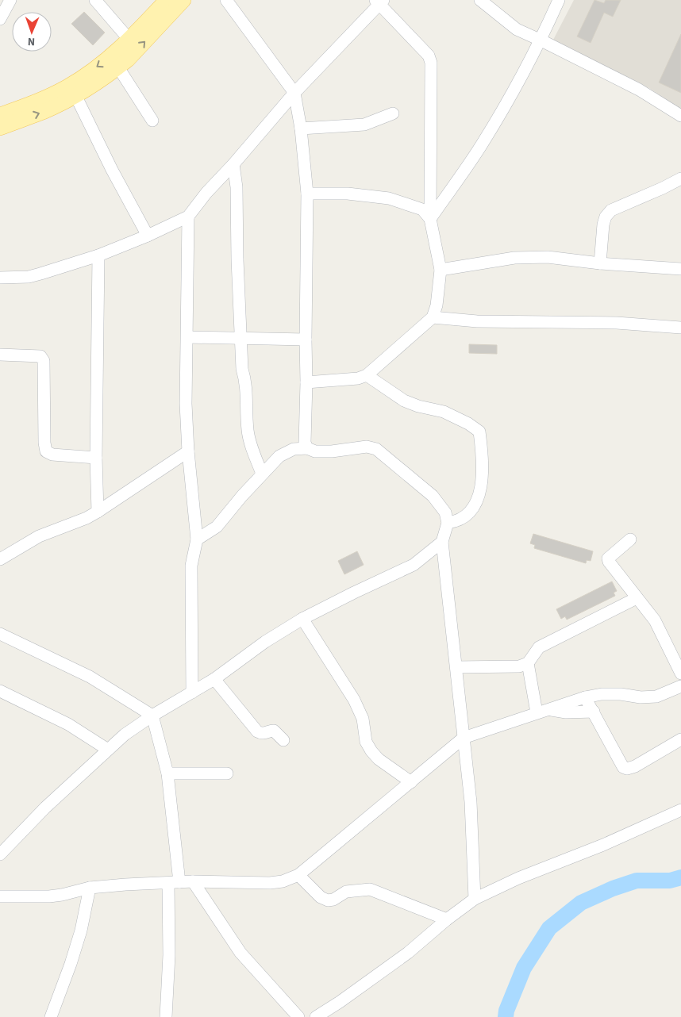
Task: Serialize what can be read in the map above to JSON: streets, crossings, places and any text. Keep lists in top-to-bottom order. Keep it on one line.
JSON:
{"north":"bottom"}
